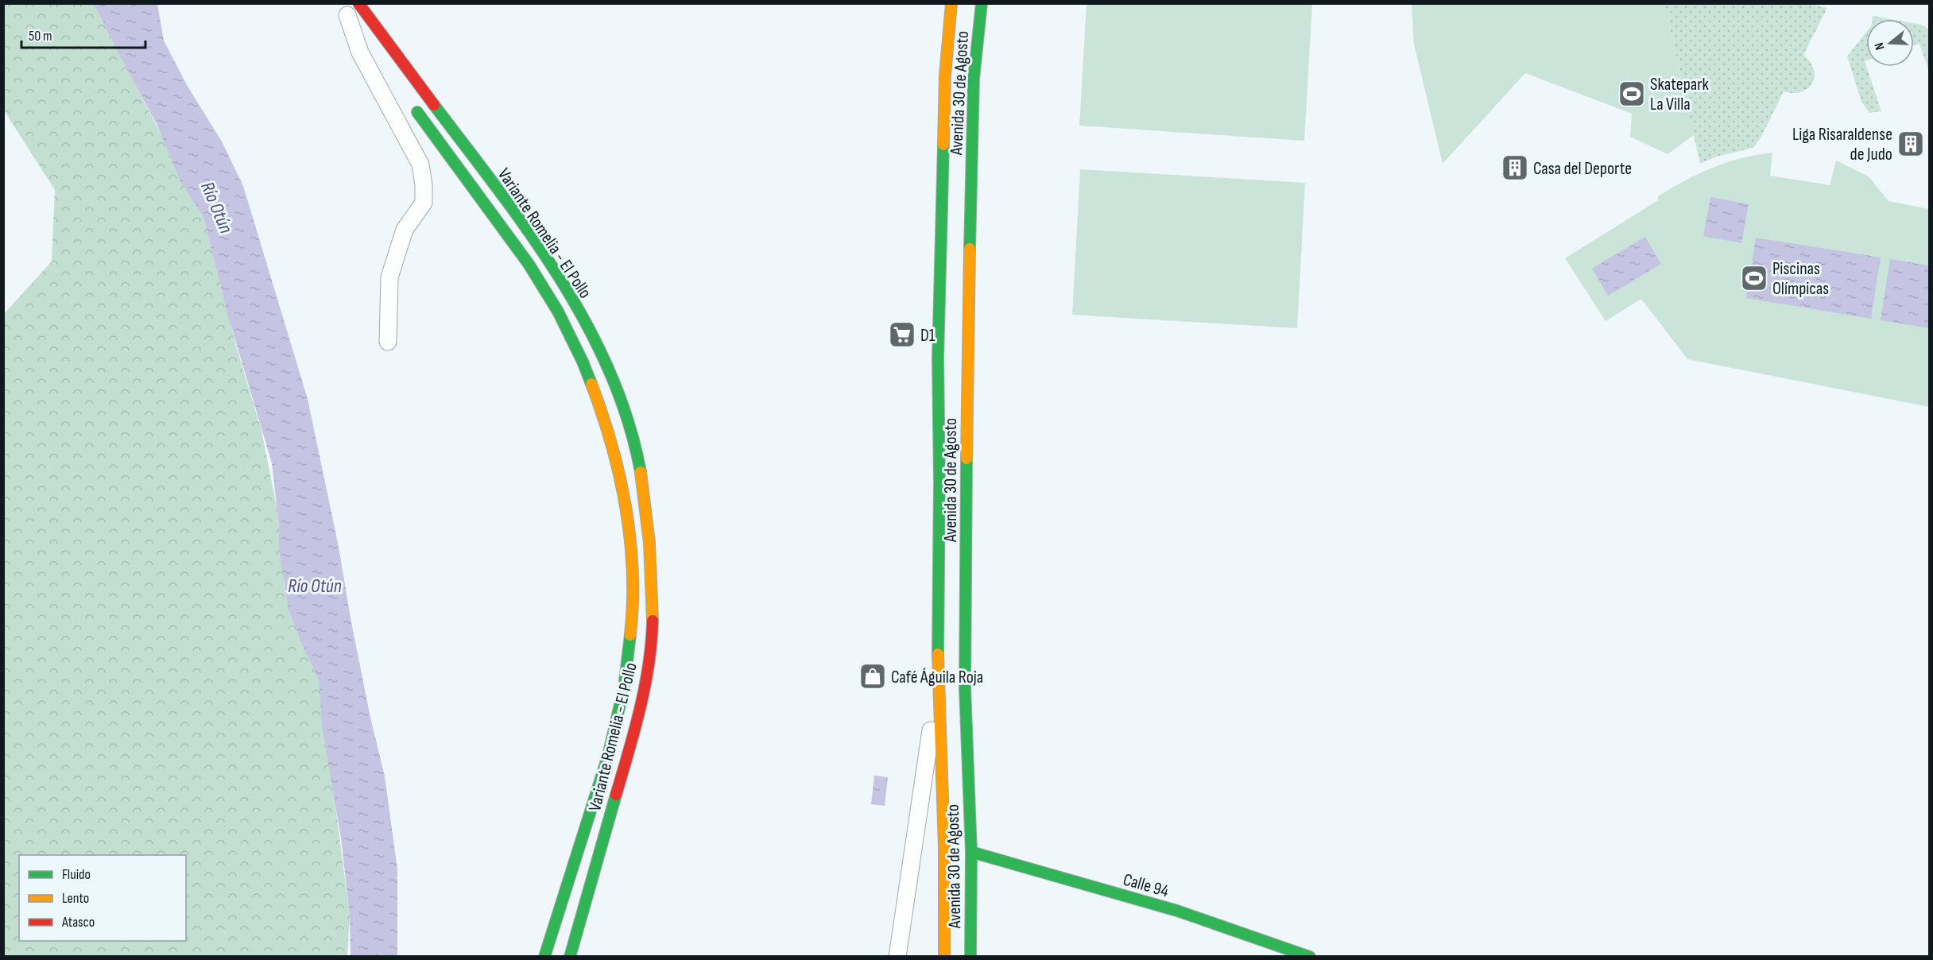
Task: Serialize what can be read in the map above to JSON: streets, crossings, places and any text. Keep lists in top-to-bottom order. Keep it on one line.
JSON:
{"streets":{"main road":["Avenida 30 de Agosto","Variante Romelia - El Pollo","Calle 94"]},"crossings":[["Avenida 30 de Agosto","Calle 94"]],"water":["Río Otún"],"places":{"sports":["Skatepark La Villa","Piscinas Olímpicas"],"building":["Liga Risaraldense de Judo","Casa del Deporte"],"supermarket":["D1"],"shop":["Café Águila Roja"]},"legend":["Fluido","Lento","Atasco"],"scale_bar":"50 m","north":"left"}
